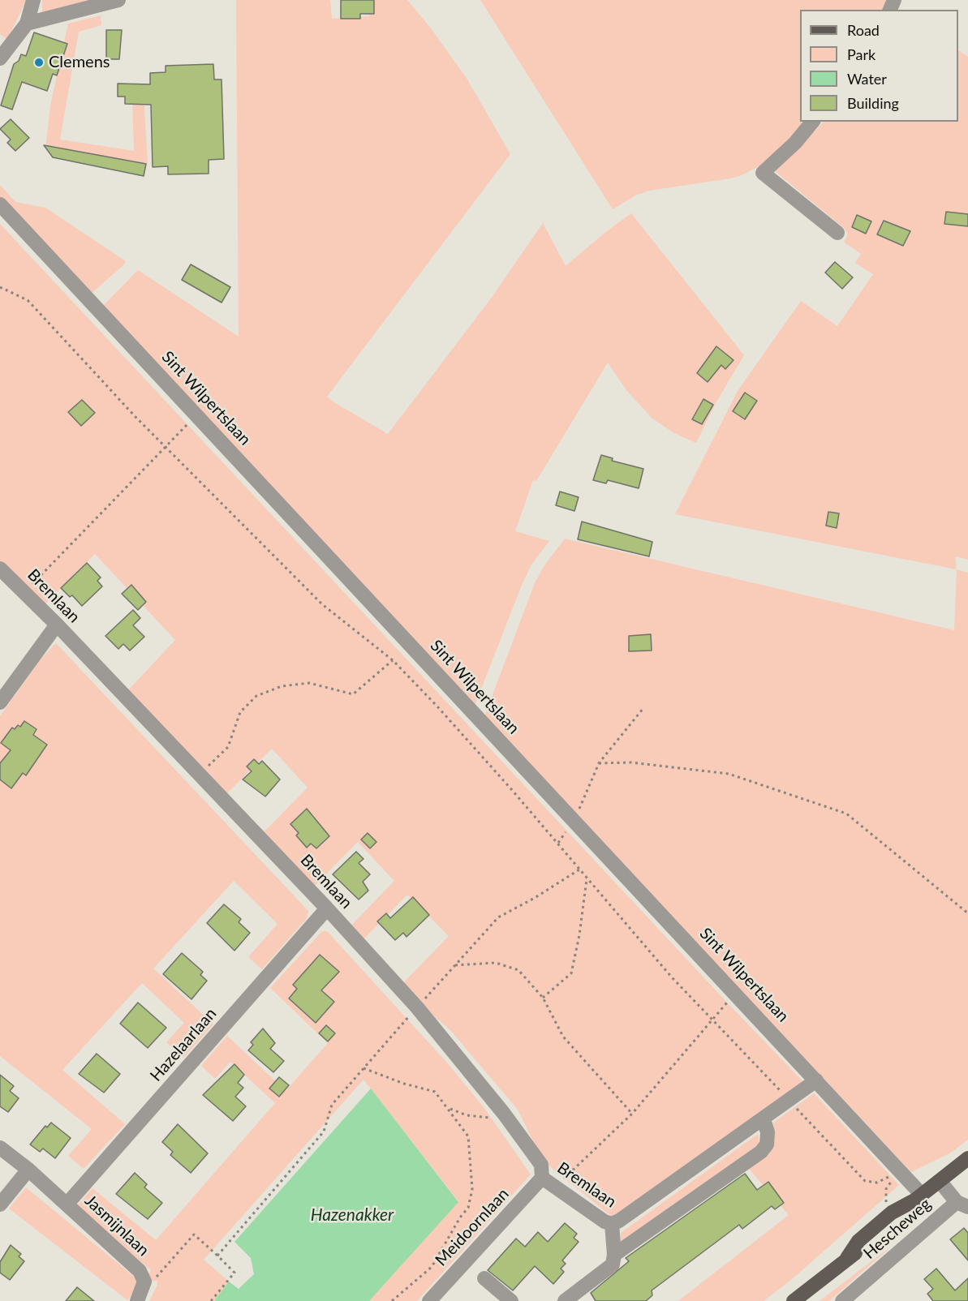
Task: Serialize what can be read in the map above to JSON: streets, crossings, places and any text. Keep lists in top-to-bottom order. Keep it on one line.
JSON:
{"streets":{"street":["Sint Wilpertslaan","Bremlaan","Hazelaarlaan","Jasmijnlaan","Meidoornlaan","Hescheweg"]},"crossings":[["Sint Wilpertslaan","Bremlaan"],["Bremlaan","Hazelaarlaan"],["Bremlaan","Meidoornlaan"],["Hazelaarlaan","Jasmijnlaan"]],"water":["Hazenakker"],"places":["Clemens"],"legend":["Road","Park","Water","Building"]}
